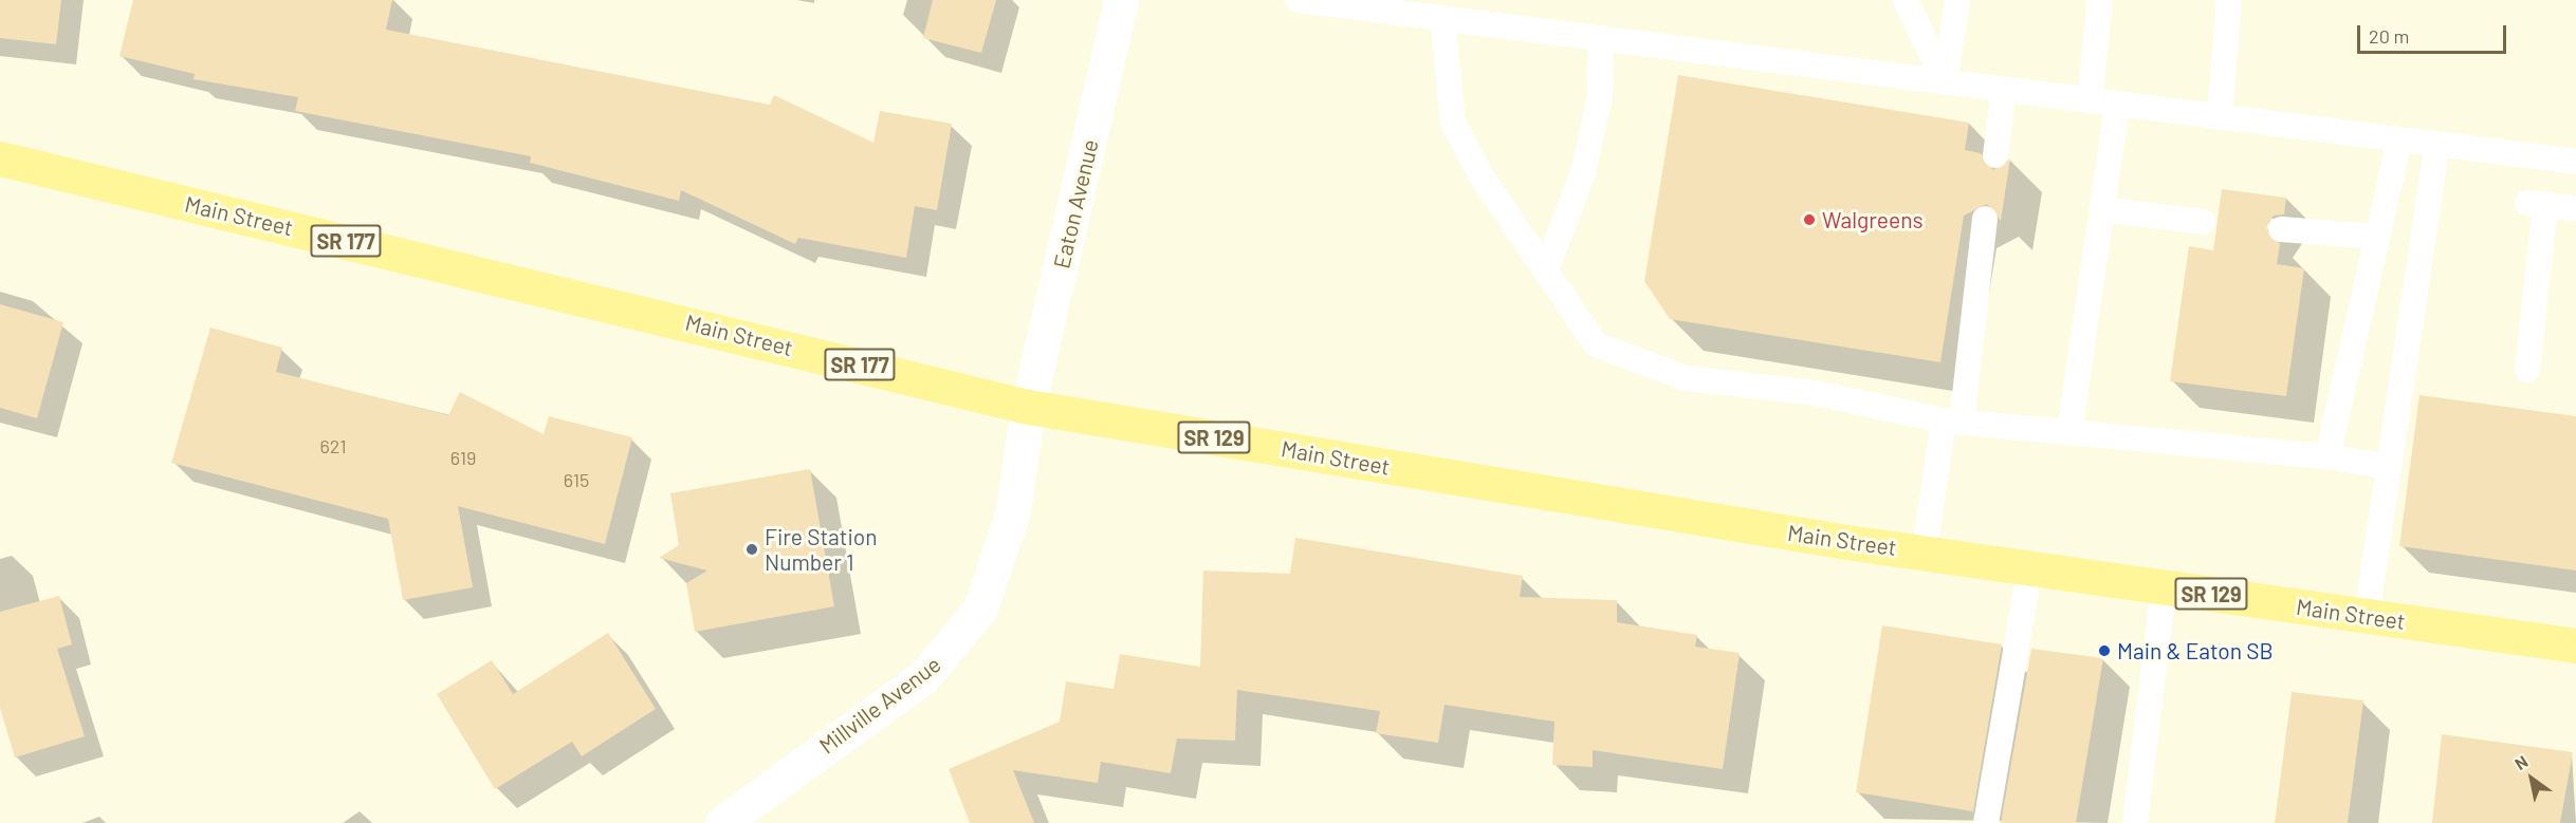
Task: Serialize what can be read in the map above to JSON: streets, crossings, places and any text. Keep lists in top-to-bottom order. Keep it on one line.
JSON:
{"streets":{"main road":["Eaton Avenue","Main Street","SR 177","SR 129","Millville Avenue"]},"crossings":[["Eaton Avenue","Main Street"],["Eaton Avenue","Millville Avenue"],["Main Street","Millville Avenue"]],"places":["Walgreens","Fire Station Number 1","Main & Eaton SB"],"house_numbers":["621","619","615"],"scale_bar":"20 m","north":"top left"}
